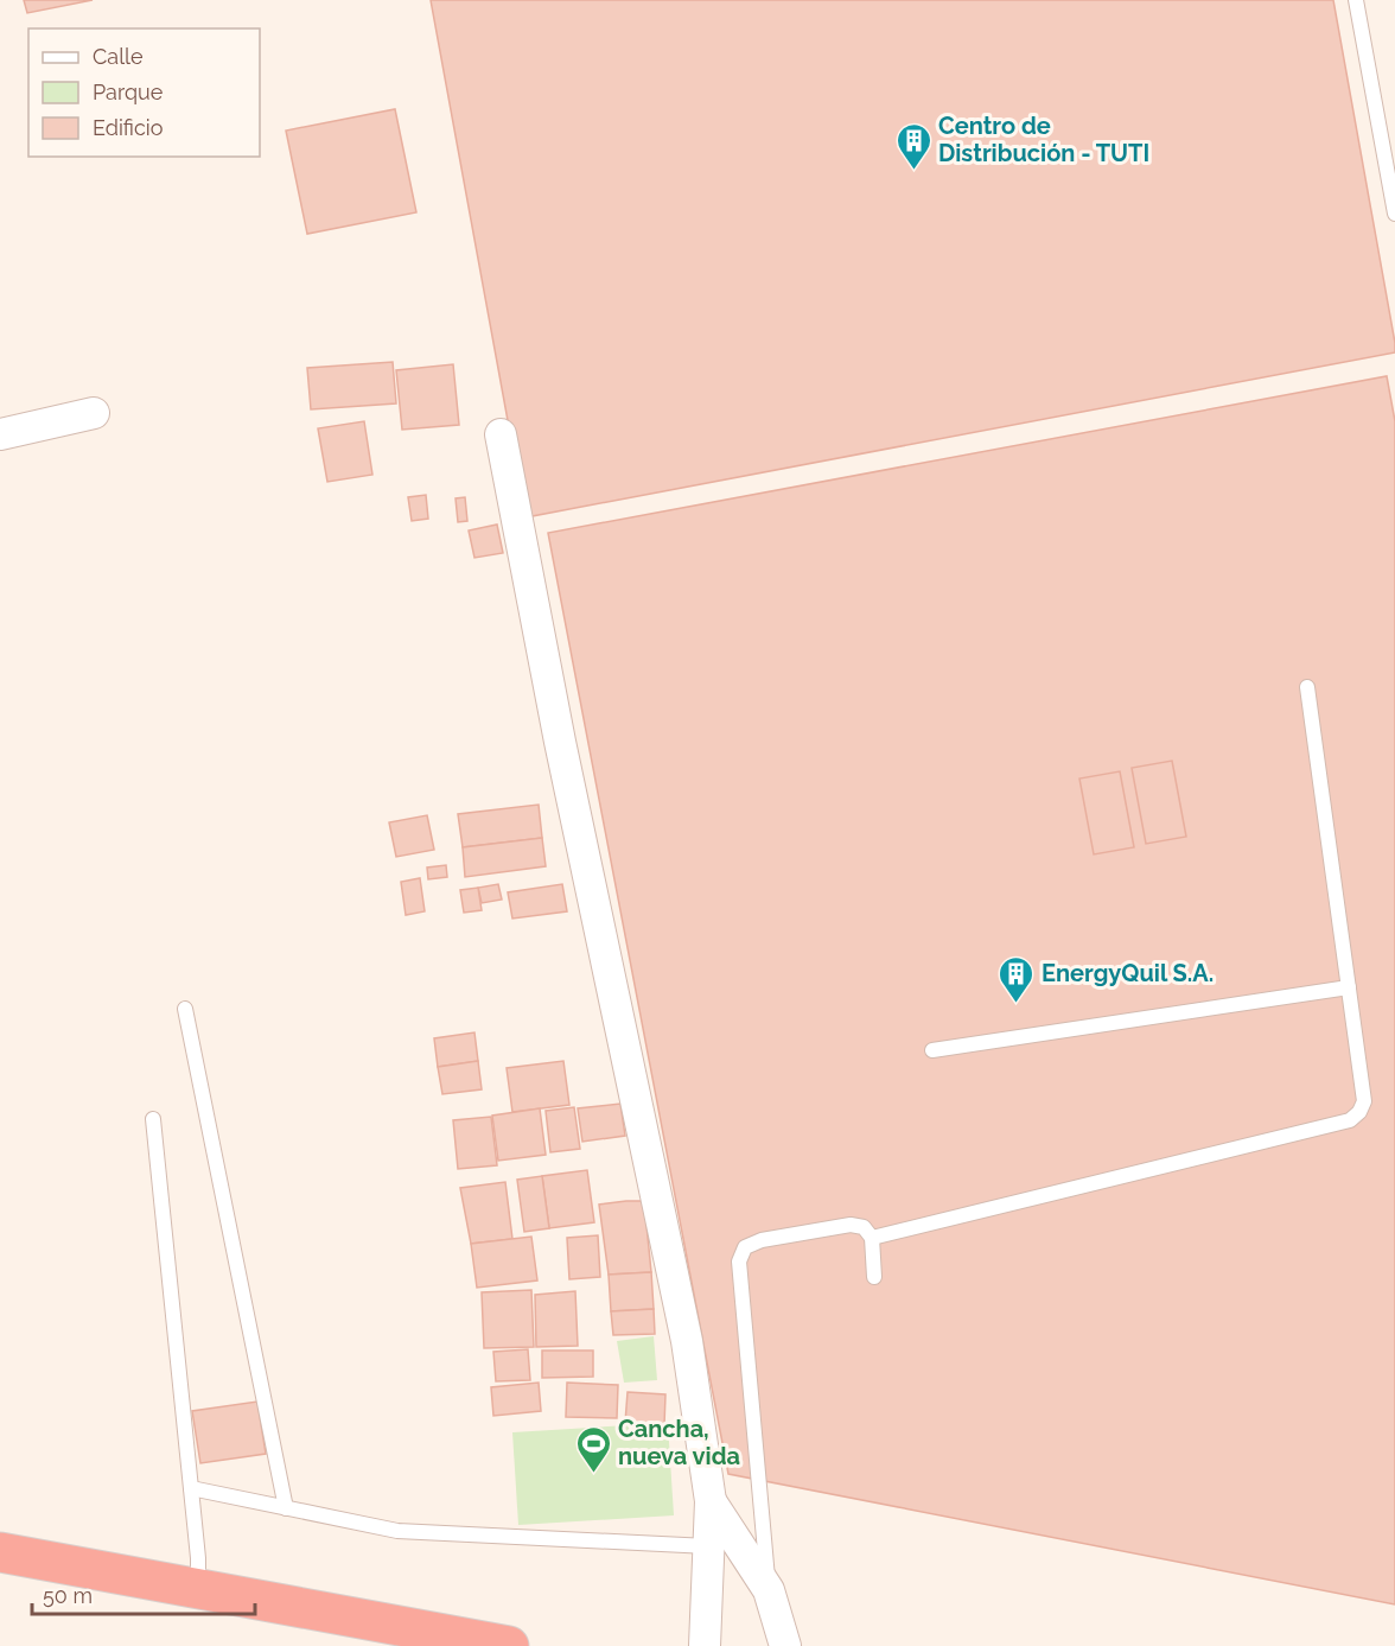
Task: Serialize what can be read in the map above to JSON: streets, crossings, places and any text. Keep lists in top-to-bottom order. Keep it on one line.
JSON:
{"places":{"building":["Centro de Distribución - TUTI","EnergyQuil S.A."],"sports":["Cancha, nueva vida"]},"legend":["Calle","Parque","Edificio"],"scale_bar":"50 m"}
